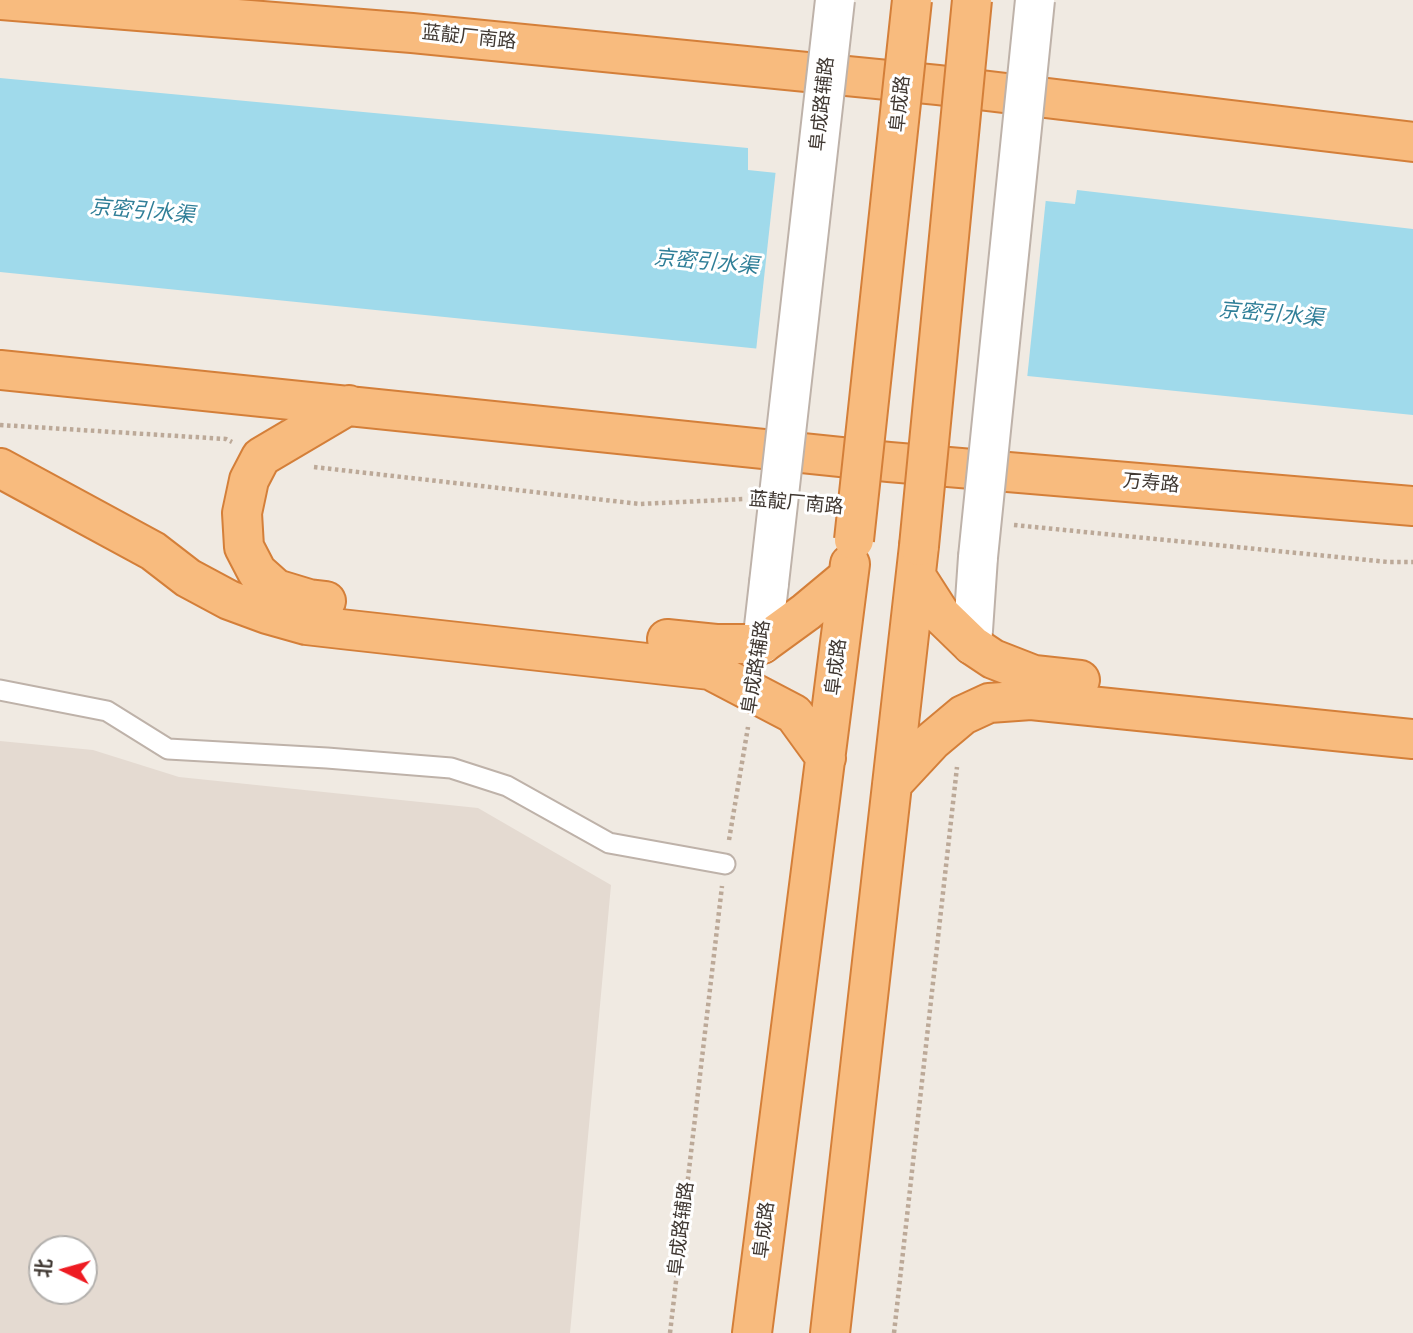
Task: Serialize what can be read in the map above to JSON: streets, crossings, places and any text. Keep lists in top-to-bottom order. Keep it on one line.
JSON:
{"streets":{"highway":["蓝靛厂南路","阜成路","万寿路"],"street":["阜成路辅路"]},"water":["京密引水渠"],"north":"left"}
